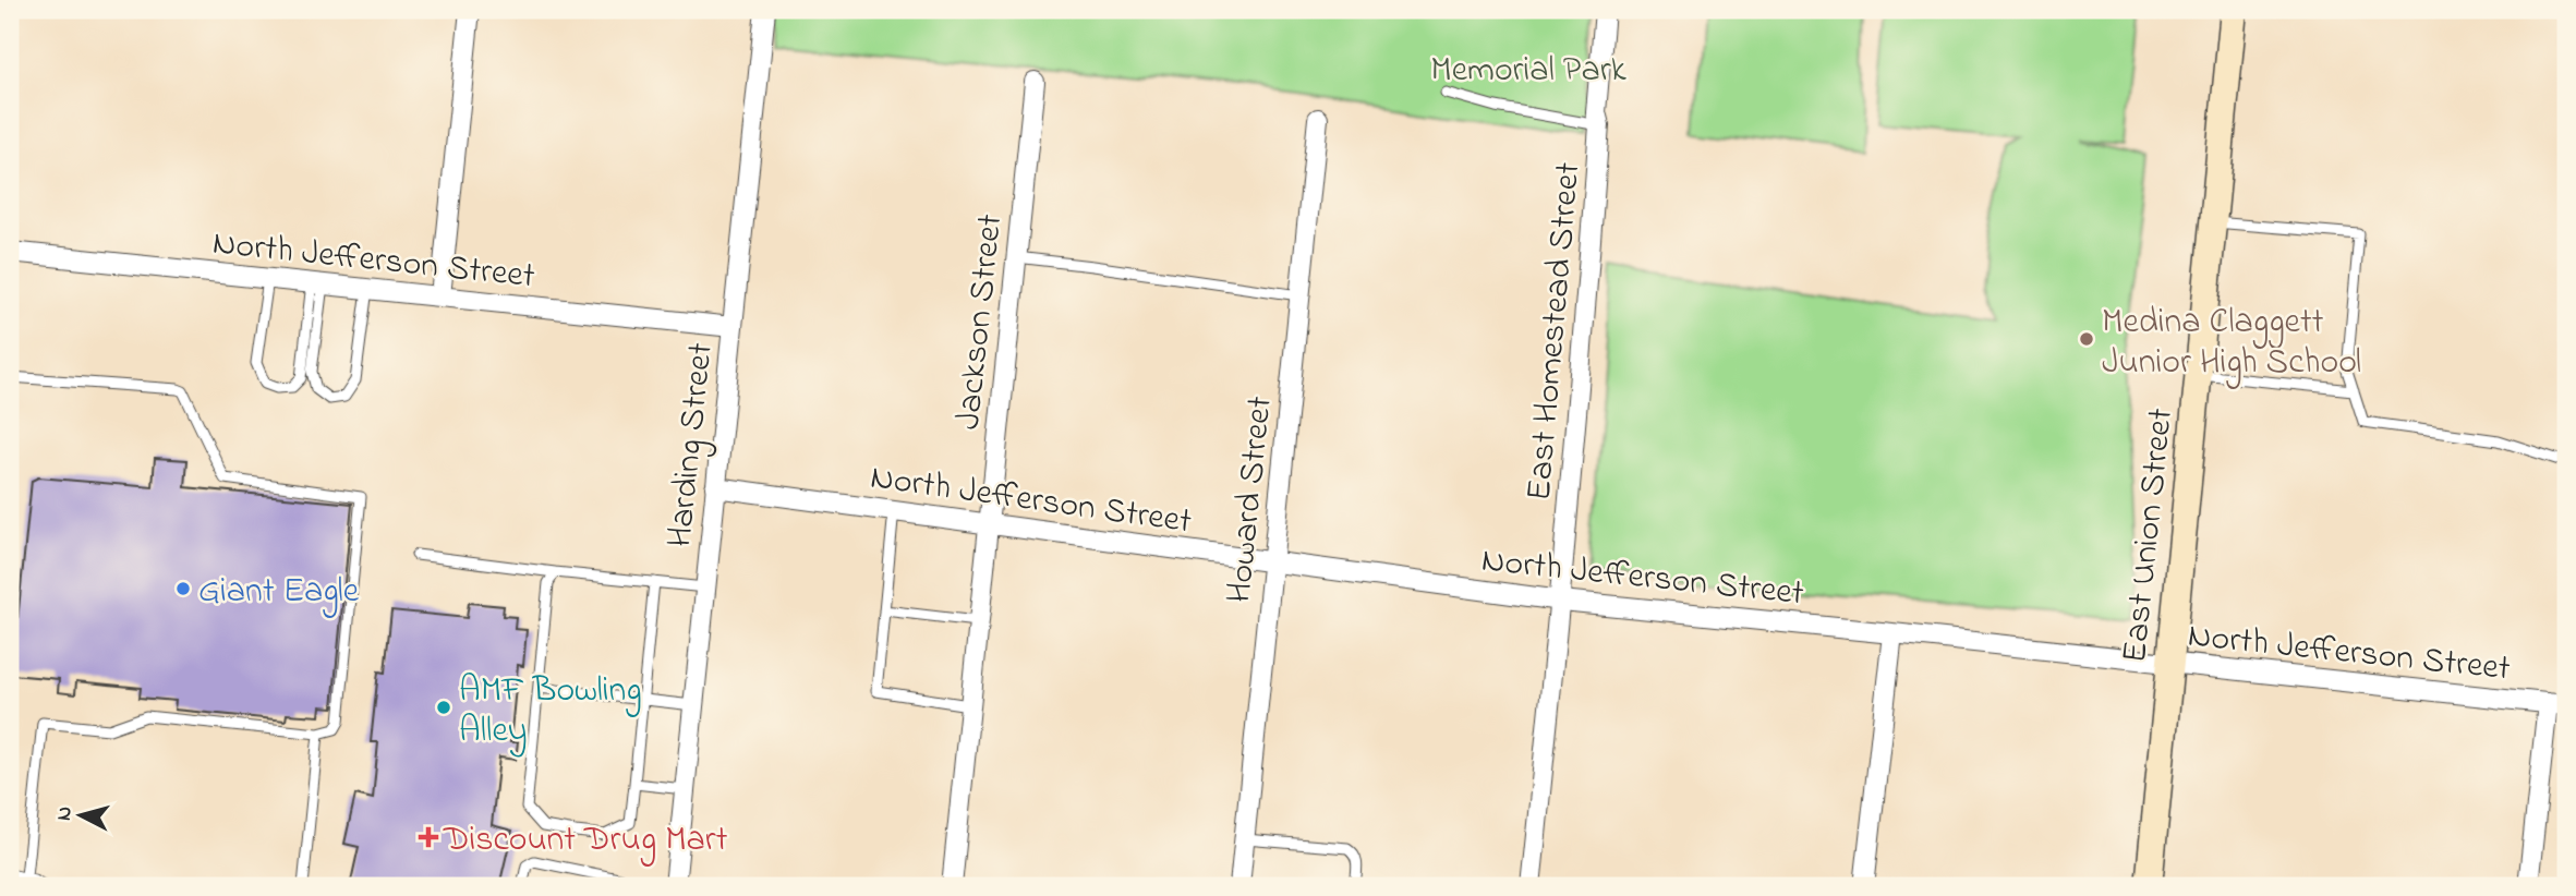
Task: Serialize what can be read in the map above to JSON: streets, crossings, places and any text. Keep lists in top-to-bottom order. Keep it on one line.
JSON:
{"streets":{"street":["North Jefferson Street","Jackson Street","East Homestead Street","Harding Street","Howard Street","East Union Street"]},"crossings":[["North Jefferson Street","Jackson Street"],["North Jefferson Street","East Homestead Street"],["North Jefferson Street","Harding Street"],["North Jefferson Street","Howard Street"],["North Jefferson Street","East Union Street"]],"parks":["Memorial Park"],"places":{"other":["Medina Claggett Junior High School","Giant Eagle","AMF Bowling Alley"],"health":["Discount Drug Mart"]},"north":"left"}
